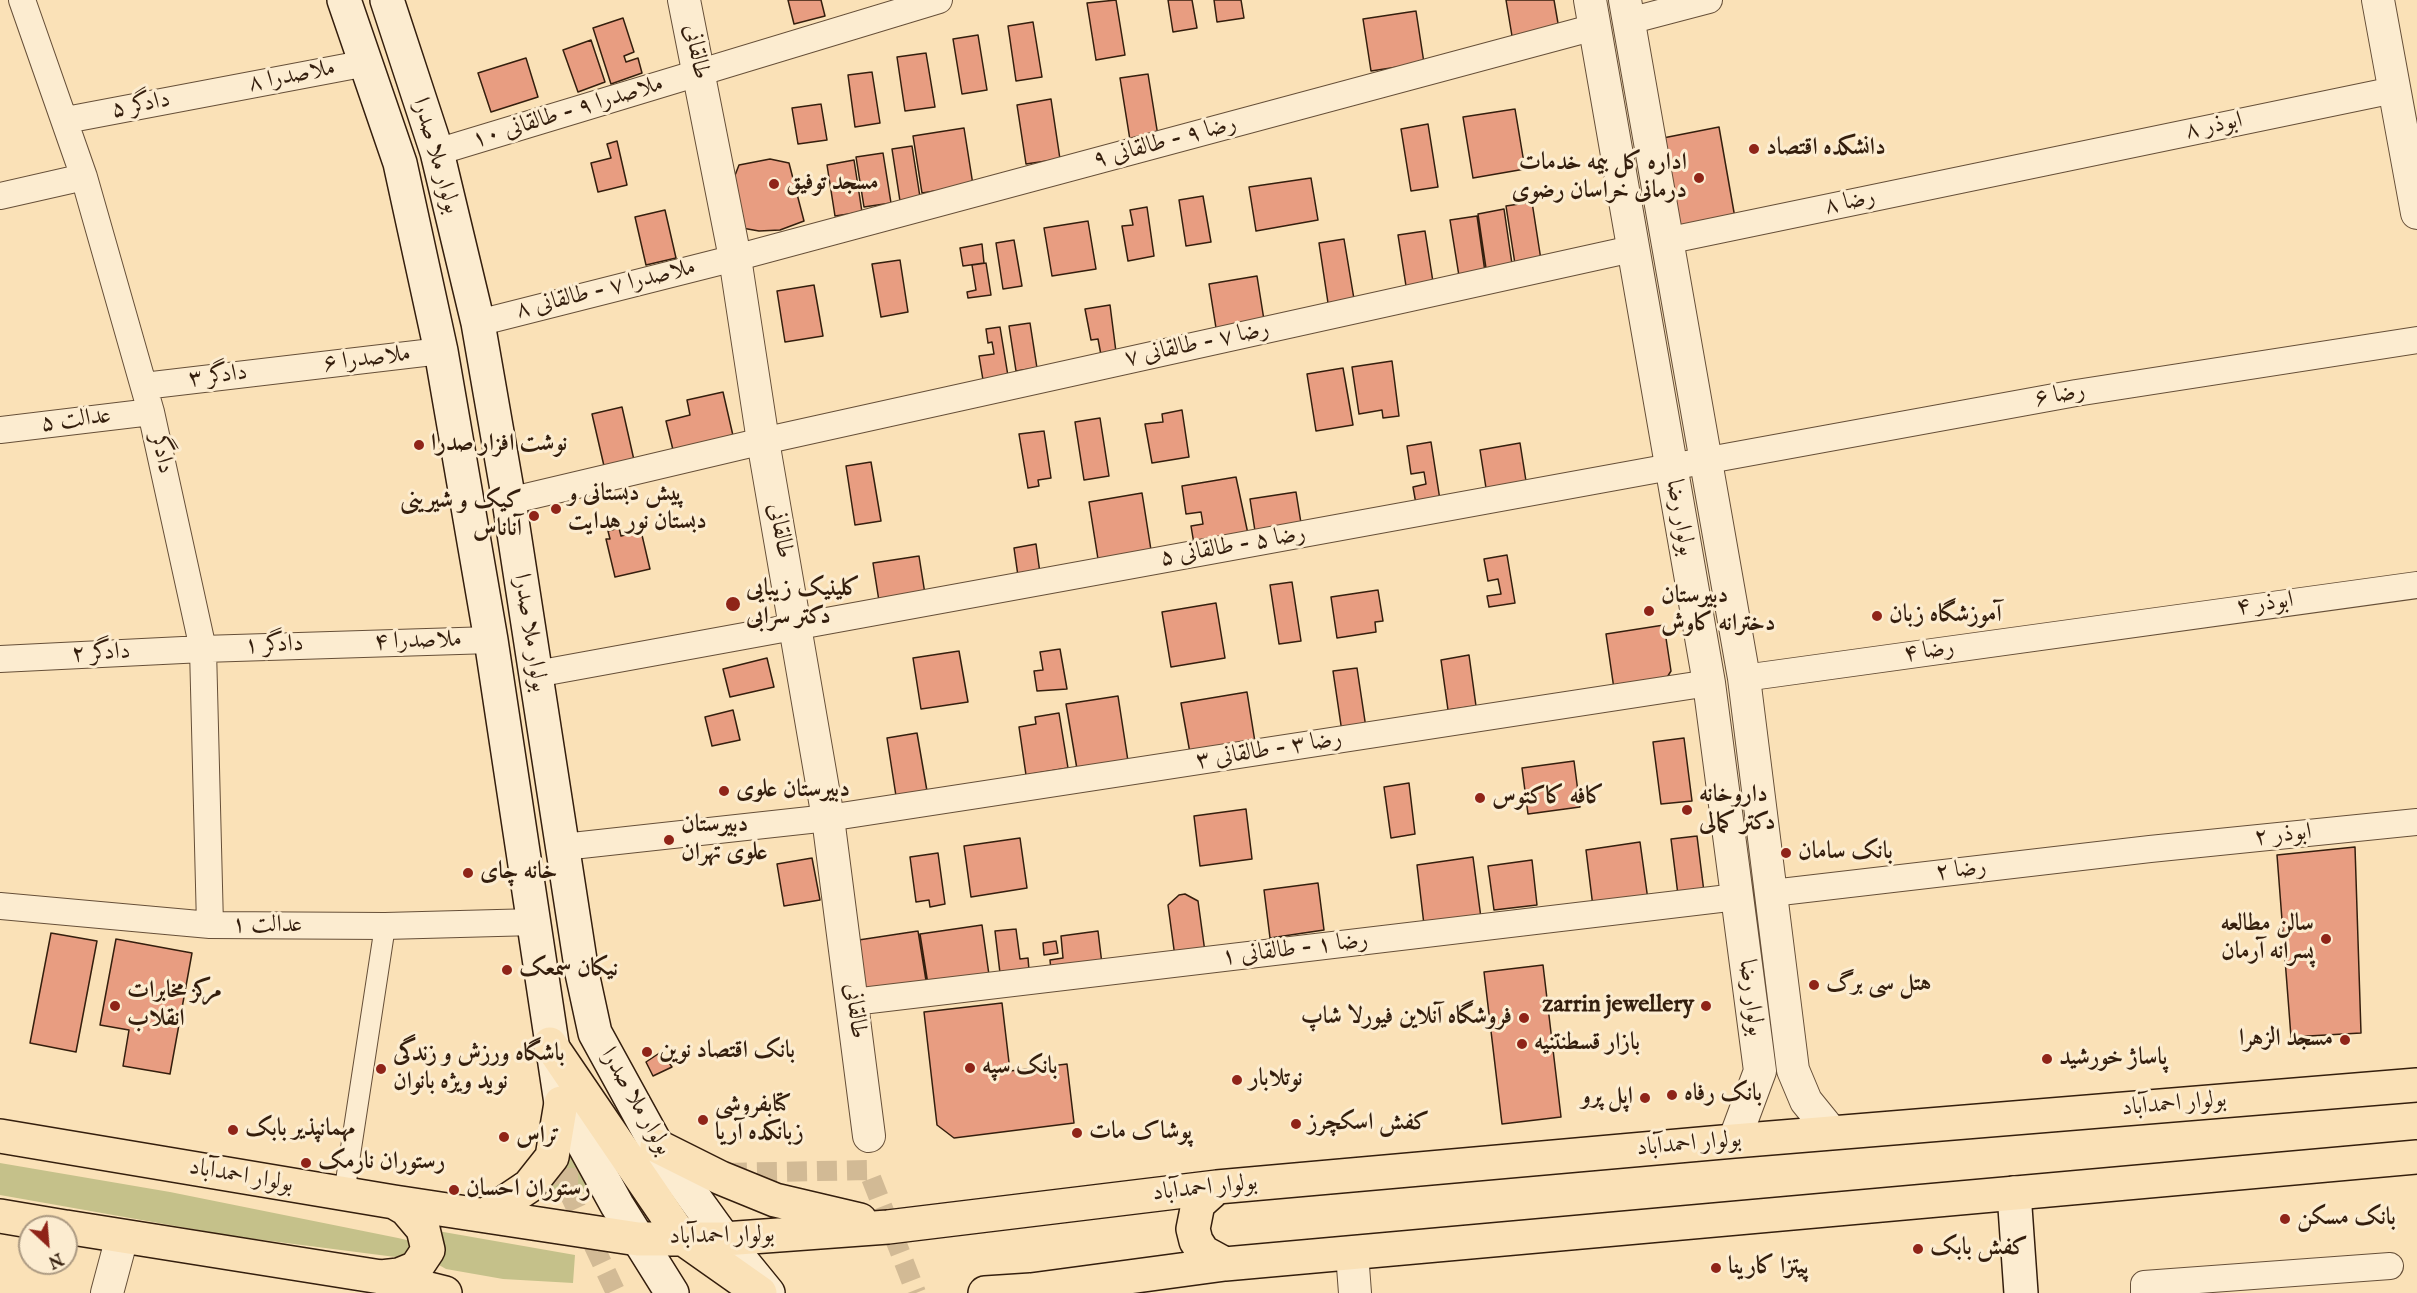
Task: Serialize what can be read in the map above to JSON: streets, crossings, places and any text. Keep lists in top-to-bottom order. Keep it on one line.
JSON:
{"streets":{"main road":["بولوار ملا صدرا","بولوار احمدآباد"],"street":["طالقانی","ملاصدرا ۸","دادگر ۵","ملاصدرا ۹ - طالقانی ۱۰","ابوذر ۸","رضا ۹ - طالقانی ۹","رضا ۸","ملاصدرا ۷ - طالقانی ۸","رضا ۷ - طالقانی ۷","ملاصدرا ۶","دادگر ۳","رضا ۶","عدالت ۵","دادگر","بولوار رضا","رضا ۵ - طالقانی ۵","ابوذر ۴","ملاصدرا ۴","دادگر ۱","رضا ۴","دادگر ۲","رضا ۳ - طالقانی ۳","ابوذر ۲","رضا ۲","عدالت ۱","رضا ۱ - طالقانی ۱"]},"crossings":[["طالقانی","ملاصدرا ۹ - طالقانی ۱۰"],["طالقانی","رضا ۹ - طالقانی ۹"],["طالقانی","ملاصدرا ۷ - طالقانی ۸"],["طالقانی","رضا ۷ - طالقانی ۷"],["طالقانی","رضا ۵ - طالقانی ۵"],["طالقانی","رضا ۳ - طالقانی ۳"],["طالقانی","رضا ۱ - طالقانی ۱"],["ملاصدرا ۸","دادگر ۵"],["ملاصدرا ۸","بولوار ملا صدرا"],["دادگر ۵","دادگر"],["ملاصدرا ۹ - طالقانی ۱۰","بولوار ملا صدرا"],["ابوذر ۸","رضا ۸"],["رضا ۹ - طالقانی ۹","ملاصدرا ۷ - طالقانی ۸"],["رضا ۹ - طالقانی ۹","بولوار رضا"],["بولوار ملا صدرا","ملاصدرا ۷ - طالقانی ۸"],["بولوار ملا صدرا","رضا ۷ - طالقانی ۷"],["بولوار ملا صدرا","ملاصدرا ۶"],["بولوار ملا صدرا","رضا ۵ - طالقانی ۵"],["بولوار ملا صدرا","ملاصدرا ۴"],["بولوار ملا صدرا","رضا ۳ - طالقانی ۳"],["بولوار ملا صدرا","عدالت ۱"],["بولوار ملا صدرا","بولوار احمدآباد"],["رضا ۸","بولوار رضا"],["رضا ۷ - طالقانی ۷","بولوار رضا"],["ملاصدرا ۶","دادگر ۳"],["دادگر ۳","دادگر"],["رضا ۶","بولوار رضا"],["رضا ۶","رضا ۵ - طالقانی ۵"],["عدالت ۵","دادگر"],["دادگر","دادگر ۱"],["دادگر","دادگر ۲"],["دادگر","عدالت ۱"],["بولوار رضا","رضا ۵ - طالقانی ۵"],["بولوار رضا","رضا ۴"],["بولوار رضا","رضا ۳ - طالقانی ۳"],["بولوار رضا","رضا ۲"],["بولوار رضا","رضا ۱ - طالقانی ۱"],["بولوار رضا","بولوار احمدآباد"],["ابوذر ۴","رضا ۴"],["ملاصدرا ۴","دادگر ۱"],["دادگر ۱","دادگر ۲"],["ابوذر ۲","رضا ۲"]],"places":["دانشکده اقتصاد","اداره کل بیمه خدمات درمانی خراسان رضوی","مسجد توفیق","نوشت افزار صدرا","پیش دبستانی و دبستان نور هدایت","کیک و شیرینی آناناس","کلینیک زیبایی دکتر سرابی","دبیرستان دخترانه کاوش","آموزشگاه زبان","دبیرستان علوی","کافه کاکتوس","داروخانه دکتر کمالی","دبیرستان علوی تهران","بانک سامان","خانه چای","سالن مطالعه پسرانه آرمان","نیکان سمعک","هتل سی برگ","مرکز مخابرات انقلاب","zarrin jewellery","فروشگاه آنلاین فیورلا شاپ","مسجد الزهرا","بازار قسطنتنیه","بانک اقتصاد نوین","پاساژ خورشید","بانک سپه","باشگاه ورزش و زندگی نوید ویژه بانوان","نوتلابار","بانک رفاه","اپل پرو","کتابفروشی زبانکده آریا","کفش اسکچرز","مهمانپذیر بابک","پوشاک مات","تراس","رستوران نارمک","رستوران احسان","بانک مسکن","کفش بابک","پیتزا کارینا"],"north":"bottom right"}
